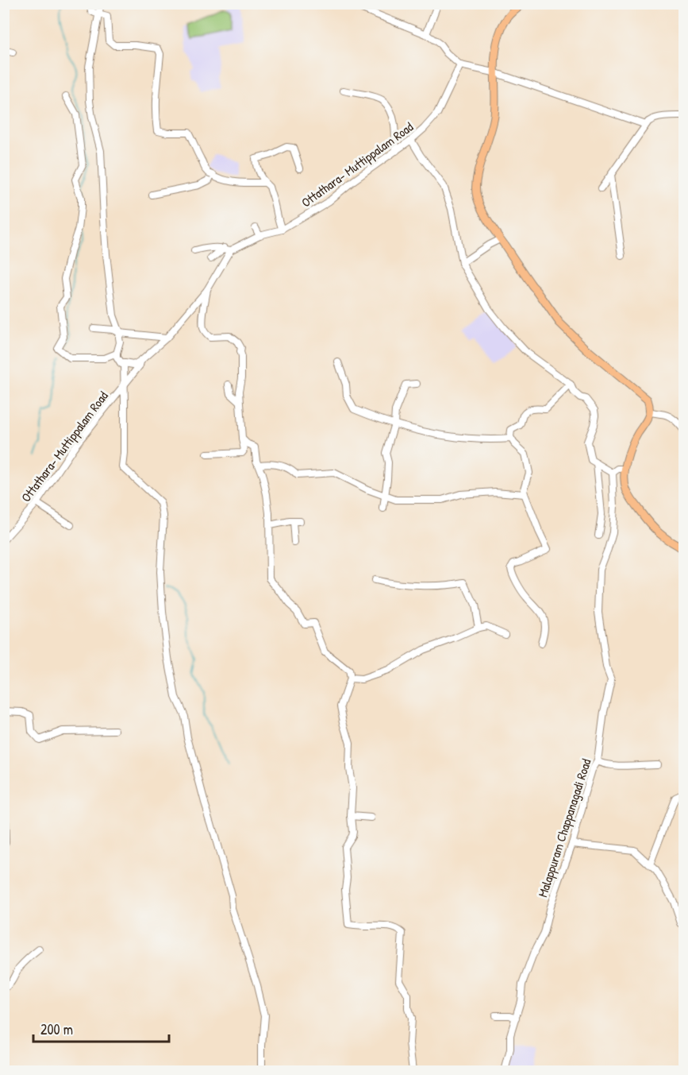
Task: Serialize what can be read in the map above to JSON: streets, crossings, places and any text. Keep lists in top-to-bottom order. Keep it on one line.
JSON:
{"streets":{"street":["Ottathara- Muttippalam Road","Malappuram Chappanagadi Road"]},"scale_bar":"200 m"}
